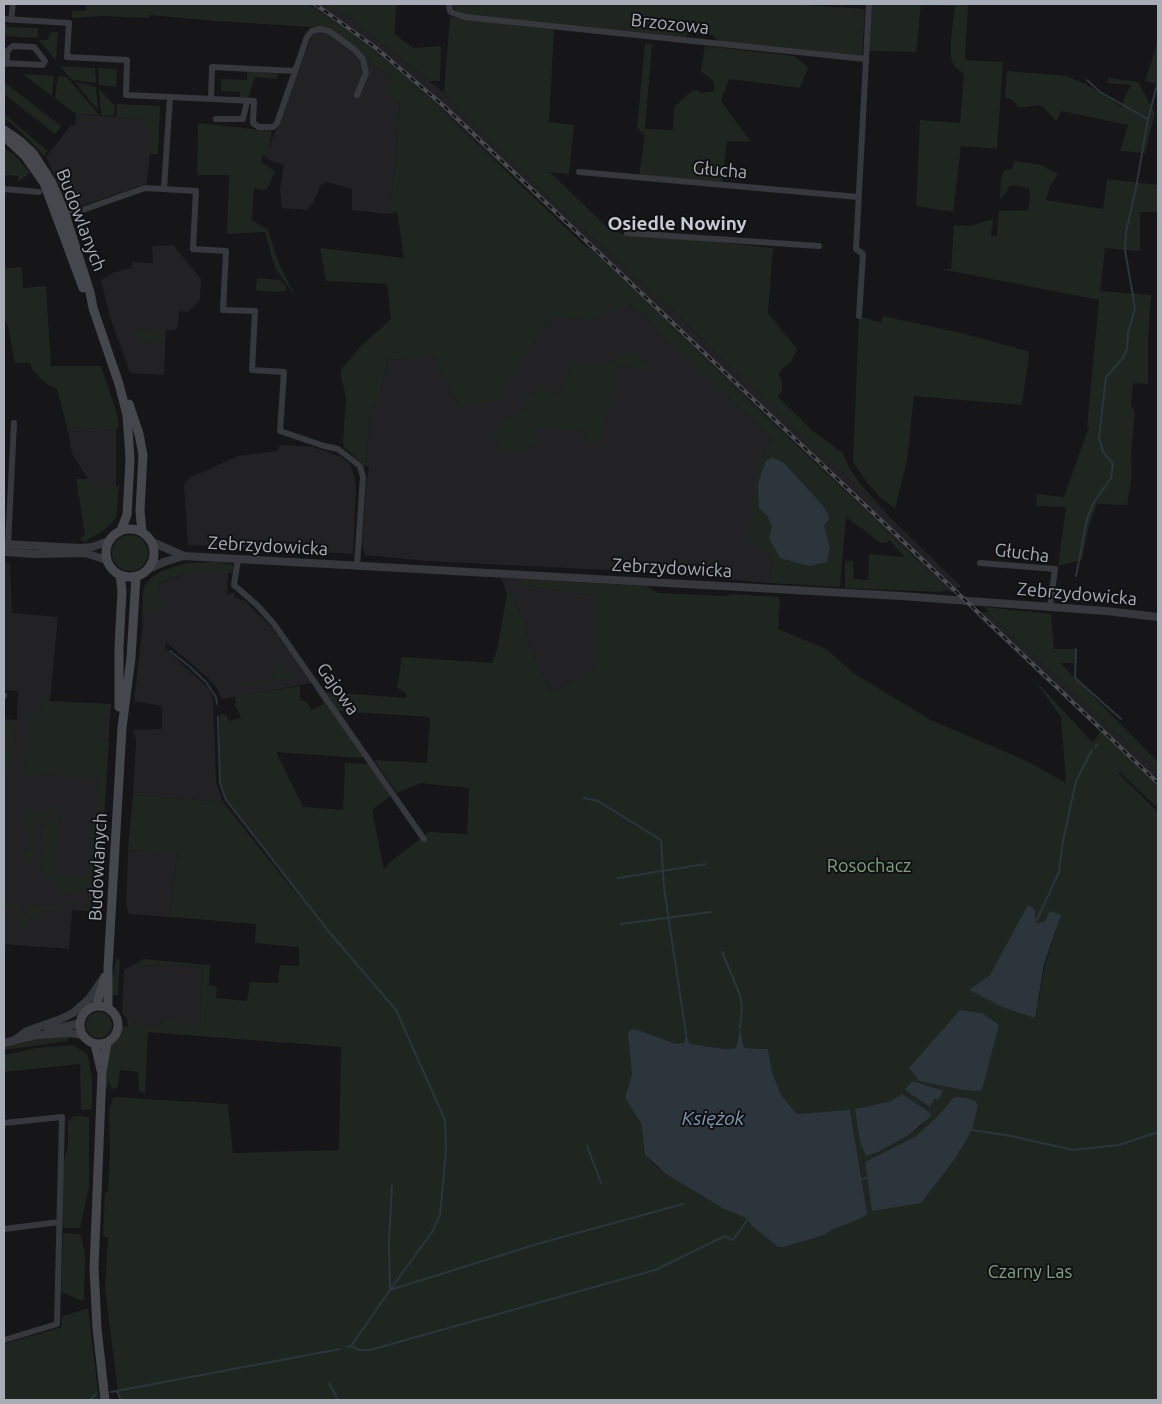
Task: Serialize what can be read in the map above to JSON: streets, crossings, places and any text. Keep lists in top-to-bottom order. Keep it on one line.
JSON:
{"streets":{"main road":["Budowlanych"],"street":["Brzozowa","Głucha","Zebrzydowicka","Gajowa"]},"crossings":[["Głucha","Zebrzydowicka"],["Budowlanych","Zebrzydowicka"],["Zebrzydowicka","Gajowa"]],"districts":["Osiedle Nowiny"],"water":["Księżok"],"parks":["Rosochacz","Czarny Las"]}
